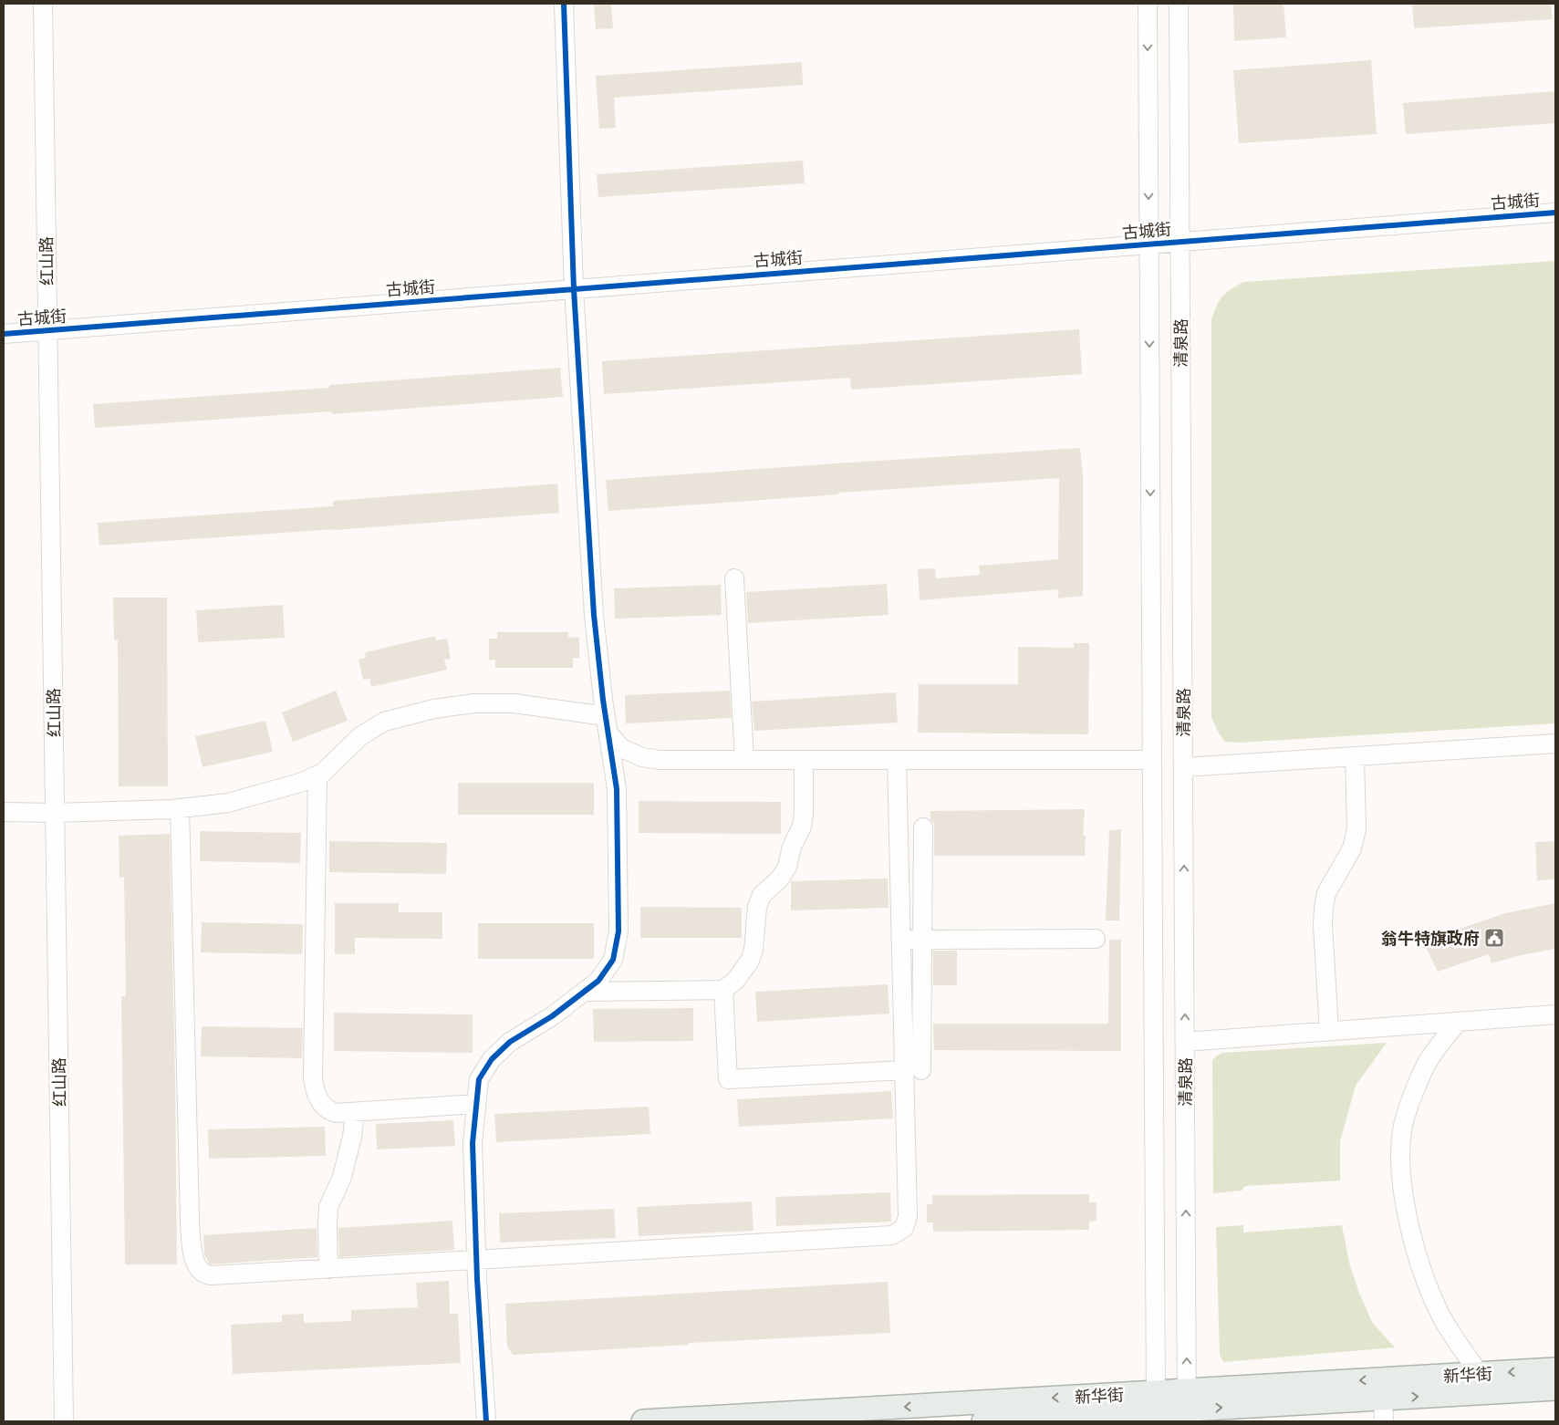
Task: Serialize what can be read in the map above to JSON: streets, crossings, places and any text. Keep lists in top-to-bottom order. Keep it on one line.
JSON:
{"streets":{"main road":["新华街"],"street":["古城街","红山路","清泉路"]},"crossings":[["古城街","红山路"],["古城街","清泉路"],["清泉路","新华街"]],"places":{"public building":["翁牛特旗政府"]}}
